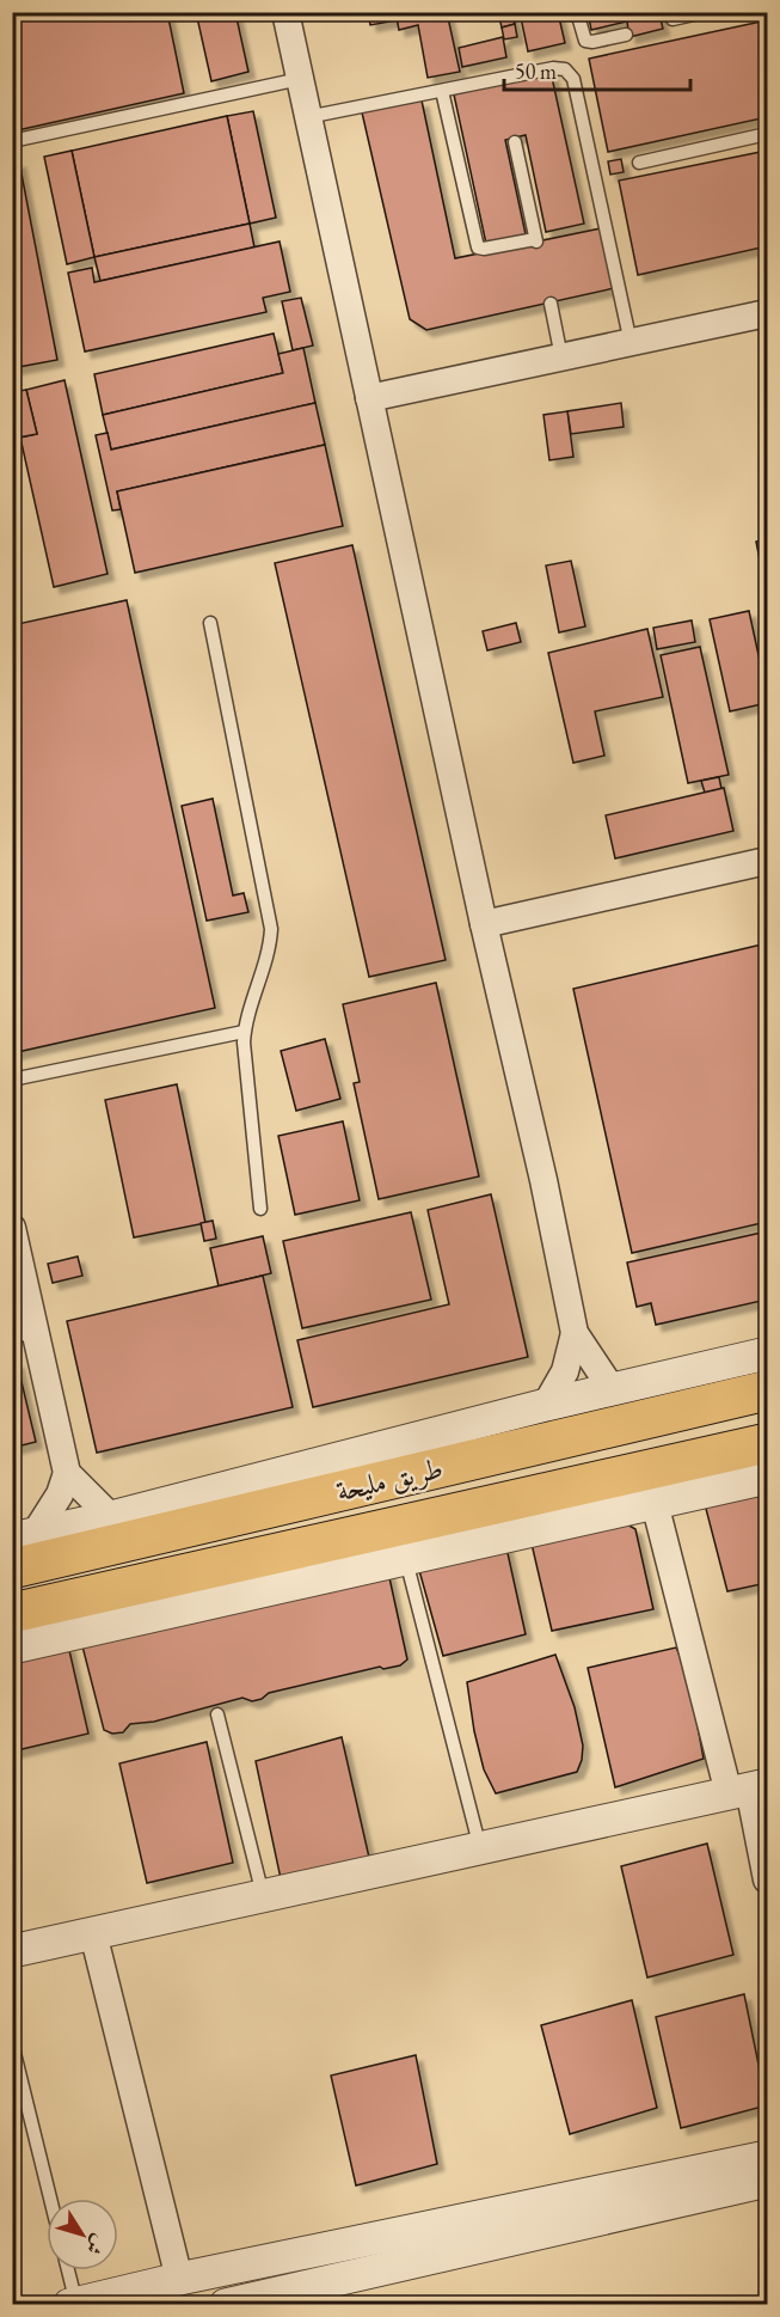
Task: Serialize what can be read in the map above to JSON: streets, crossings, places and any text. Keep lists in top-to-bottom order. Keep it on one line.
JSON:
{"streets":{"main road":["طريق مليحة"]},"scale_bar":"50 m","north":"bottom right"}
